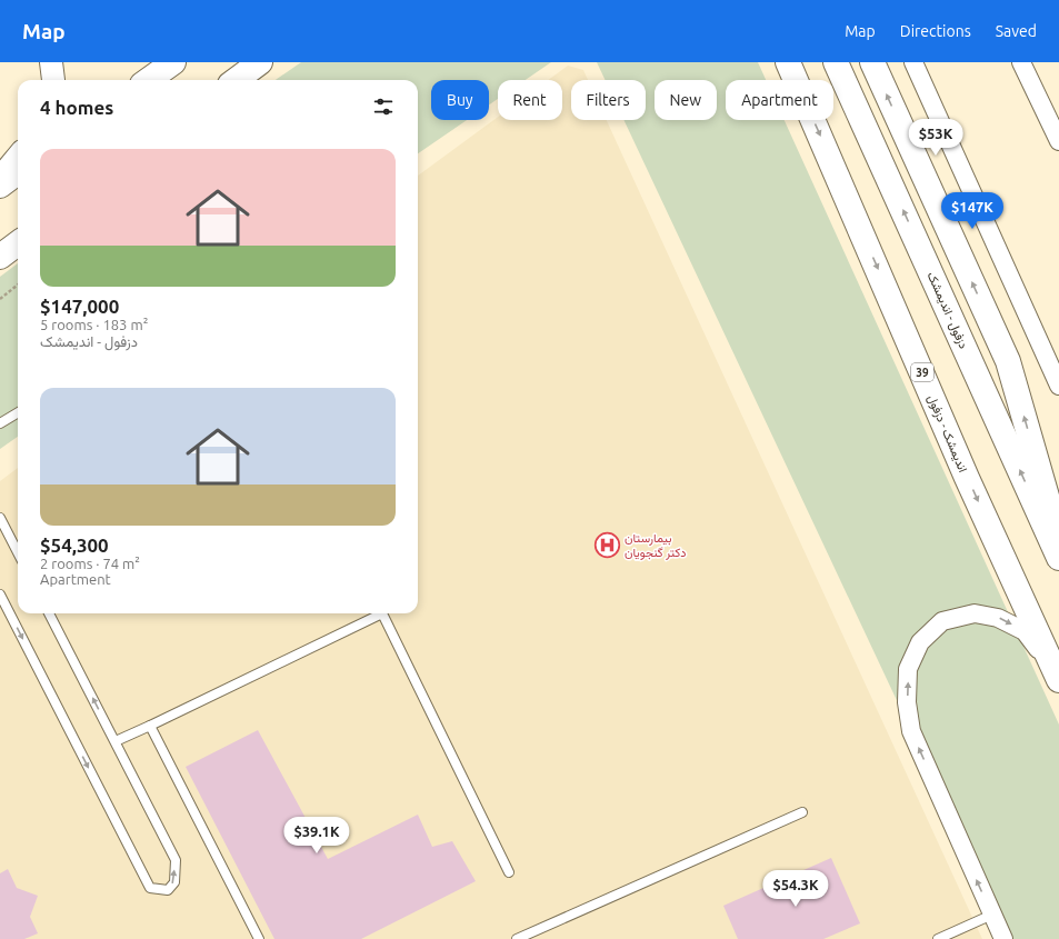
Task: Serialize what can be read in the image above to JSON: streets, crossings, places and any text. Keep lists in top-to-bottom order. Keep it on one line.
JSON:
{"streets":{"main road":["دزفول - اندیمشک","39","اندیمشک - دزفول"]},"places":{"hospital":["بیمارستان دکتر گنجویان"]},"page":{"header":"Map","nav":["Map","Directions","Saved"],"chip":["Buy","Rent","Filters","New","Apartment"],"heading":"4 homes","price":["$53K","$147K","$39.1K","$54.3K"],"list":[{"name":"$147,000","note":"5 rooms · 183 m² · دزفول - اندیمشک"},{"name":"$54,300","note":"2 rooms · 74 m² · Apartment"}]}}
